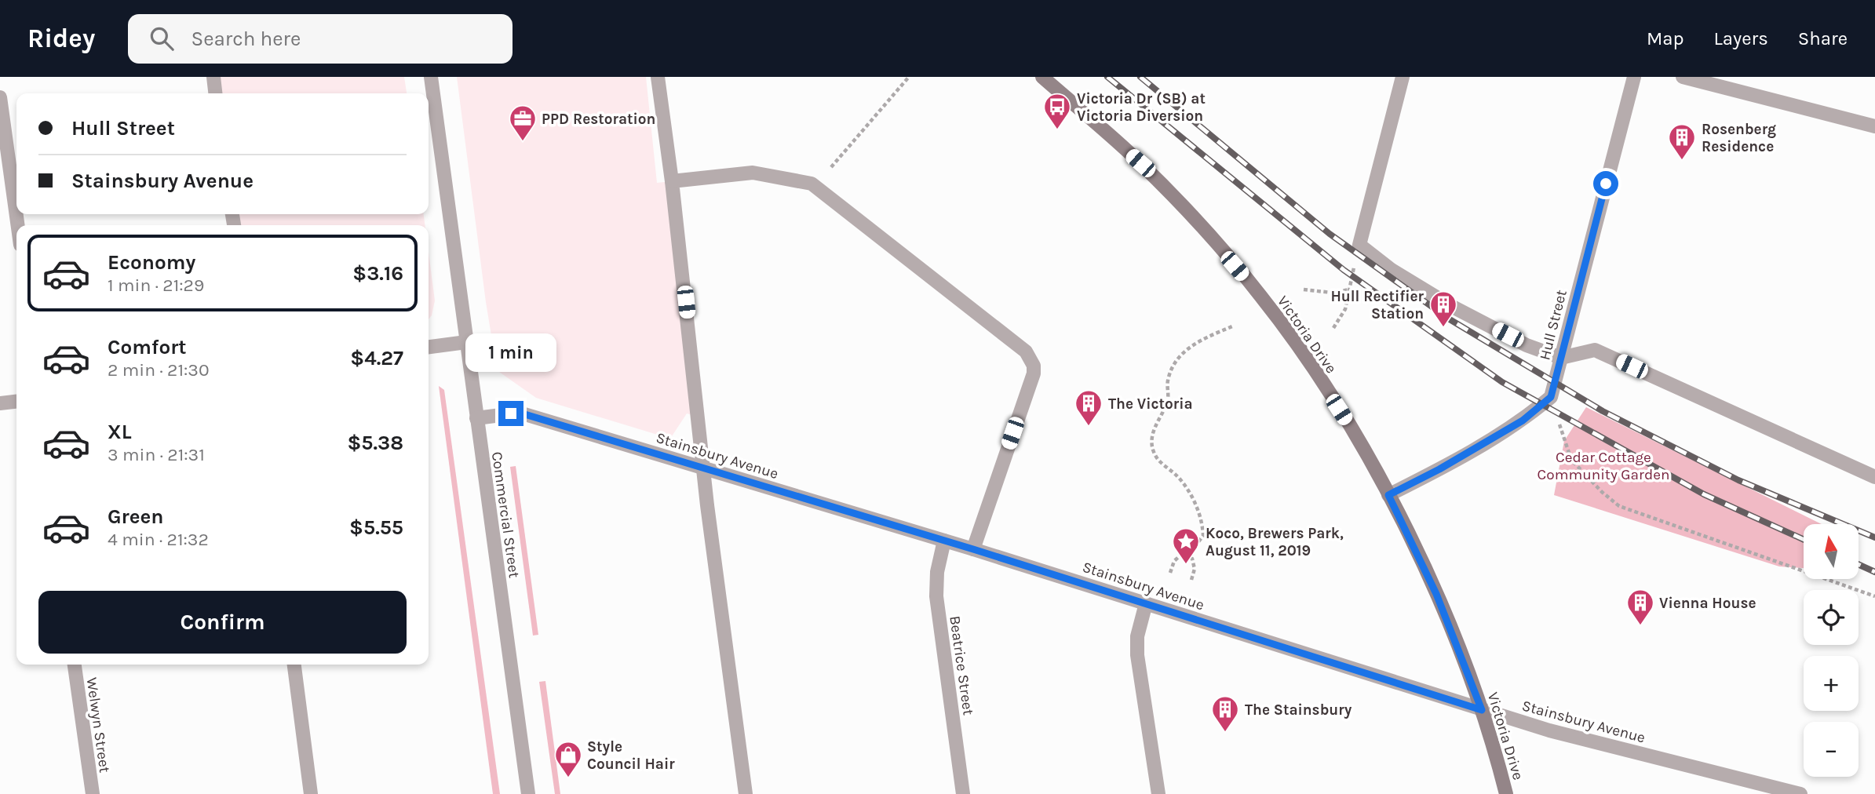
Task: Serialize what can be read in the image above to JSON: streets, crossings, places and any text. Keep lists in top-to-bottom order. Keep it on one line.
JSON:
{"streets":{"street":["Hull Street","Victoria Drive","Stainsbury Avenue","Commercial Street","Beatrice Street","Welwyn Street"]},"crossings":[["Hull Street","Victoria Drive"],["Victoria Drive","Stainsbury Avenue"],["Stainsbury Avenue","Commercial Street"],["Stainsbury Avenue","Beatrice Street"]],"parks":["Cedar Cottage Community Garden"],"places":{"bus stop":["Victoria Dr (SB) at Victoria Diversion"],"office":["PPD Restoration"],"building":["Rosenberg Residence","Hull Rectifier Station","The Victoria","Vienna House","The Stainsbury"],"place":["Koco, Brewers Park, August 11, 2019"],"shop":["Style Council Hair"]},"north":"top","page":{"header":"Ridey","search":"Search here","nav":["Map","Layers","Share"],"banner":["Hull Street","Stainsbury Avenue"],"list":[{"name":"Economy","note":"1 min · 21:29","value":"$3.16"},{"name":"Comfort","note":"2 min · 21:30","value":"$4.27"},{"name":"XL","note":"3 min · 21:31","value":"$5.38"},{"name":"Green","note":"4 min · 21:32","value":"$5.55"}],"bubble":"1 min","map_buttons":["+","−"],"buttons":"Confirm"}}
